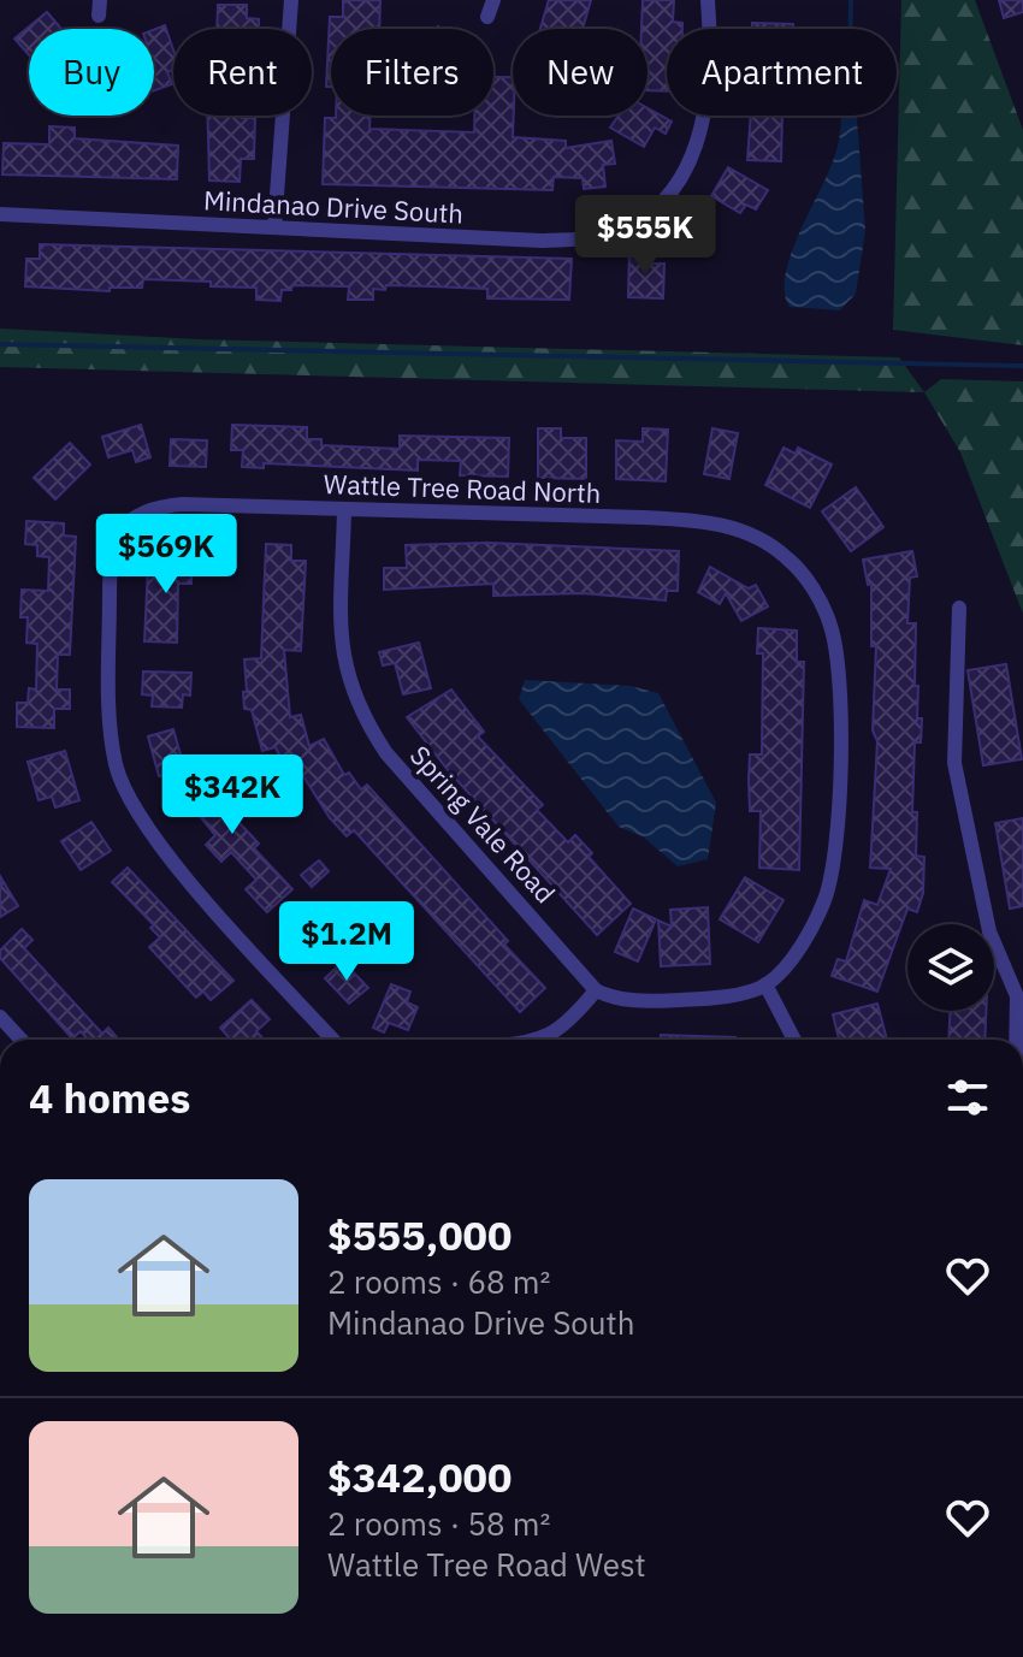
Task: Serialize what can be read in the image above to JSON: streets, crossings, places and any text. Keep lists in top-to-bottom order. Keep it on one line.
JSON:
{"streets":{"street":["Mindanao Drive South","Wattle Tree Road North","Spring Vale Road"]},"crossings":[["Wattle Tree Road North","Spring Vale Road"]],"page":{"chip":["Buy","Rent","Filters","New","Apartment"],"price":["$555K","$569K","$342K","$1.2M"],"heading":"4 homes","list":[{"name":"$555,000","note":"2 rooms · 68 m² · Mindanao Drive South"},{"name":"$342,000","note":"2 rooms · 58 m² · Wattle Tree Road West"}]}}
